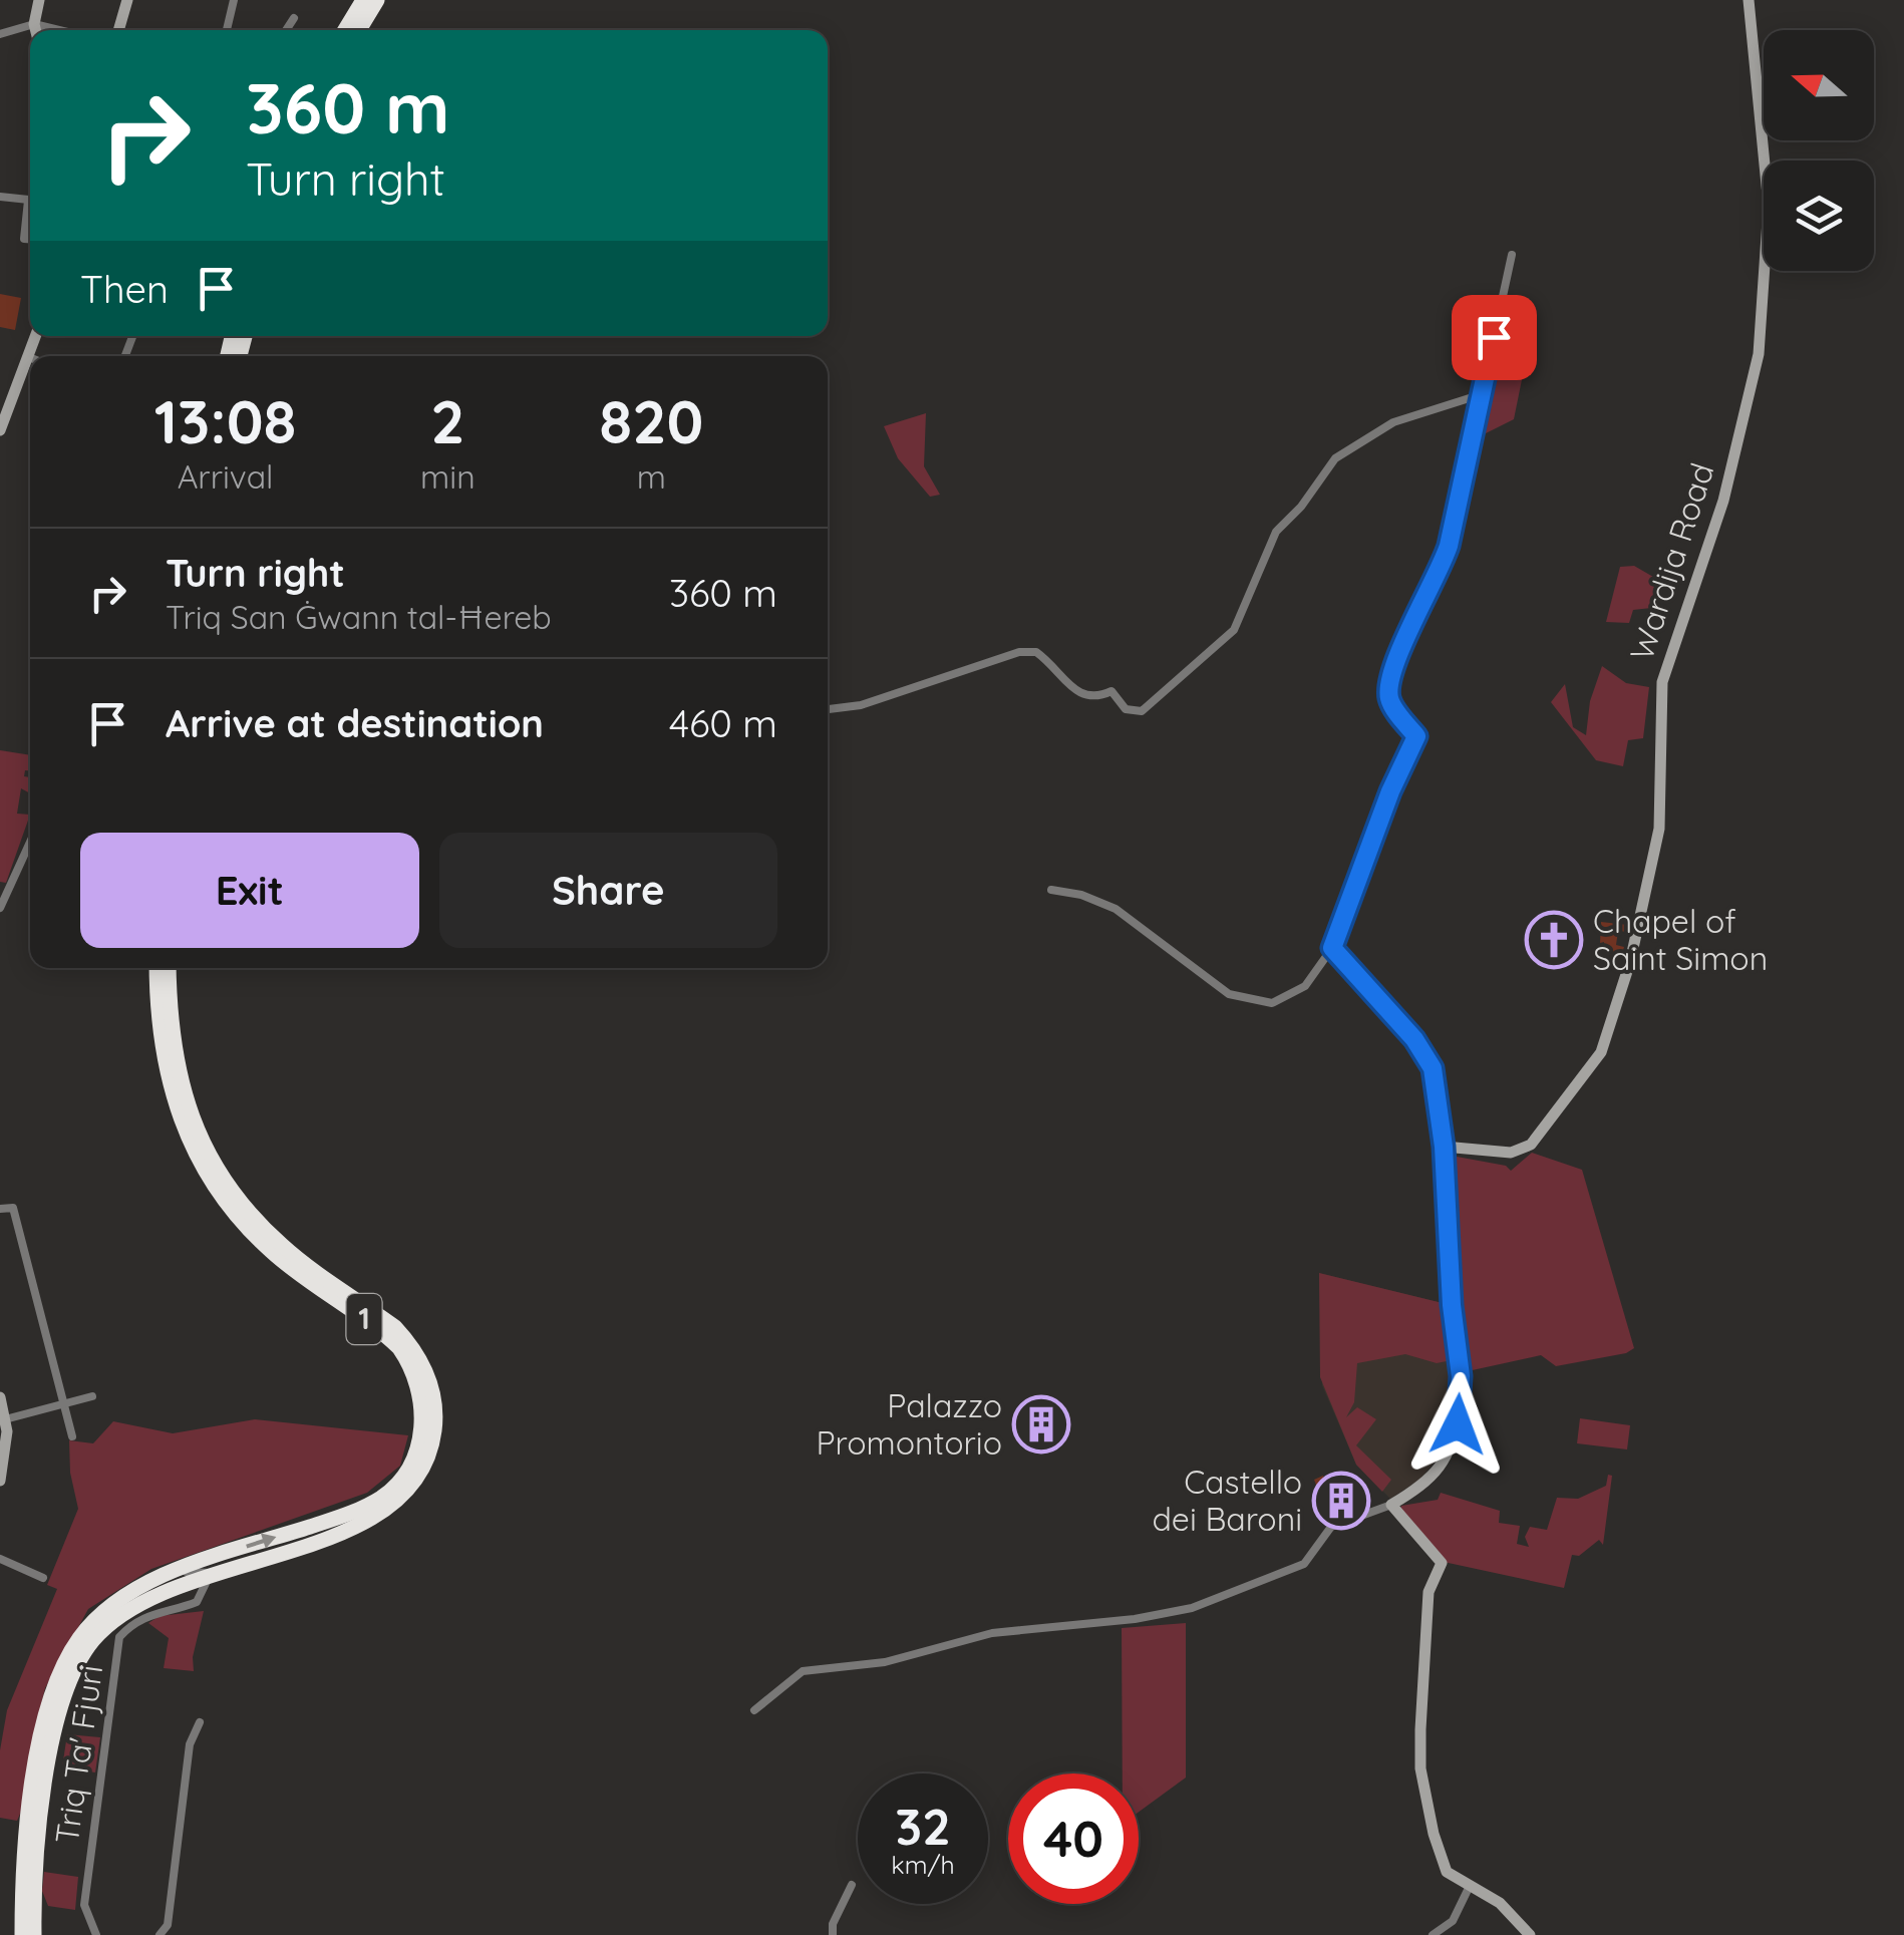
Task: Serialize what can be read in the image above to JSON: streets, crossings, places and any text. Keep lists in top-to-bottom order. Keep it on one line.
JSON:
{"streets":{"highway":["1"],"street":["Wardija Road","Triq Ta' Fjuri"]},"places":{"church":["Chapel of Saint Simon"],"building":["Palazzo Promontorio","Castello dei Baroni"]},"north":"left","page":{"turn":["360 m","Turn right"],"then":"Then","eta":["13:08","Arrival","2","min","820","m"],"list":[{"name":"Turn right","note":"Triq San Ġwann tal-Ħereb","value":"360 m"},{"name":"Arrive at destination","value":"460 m"}],"buttons":["Exit","Share"],"speed":"32 km/h","limit":"40"}}
